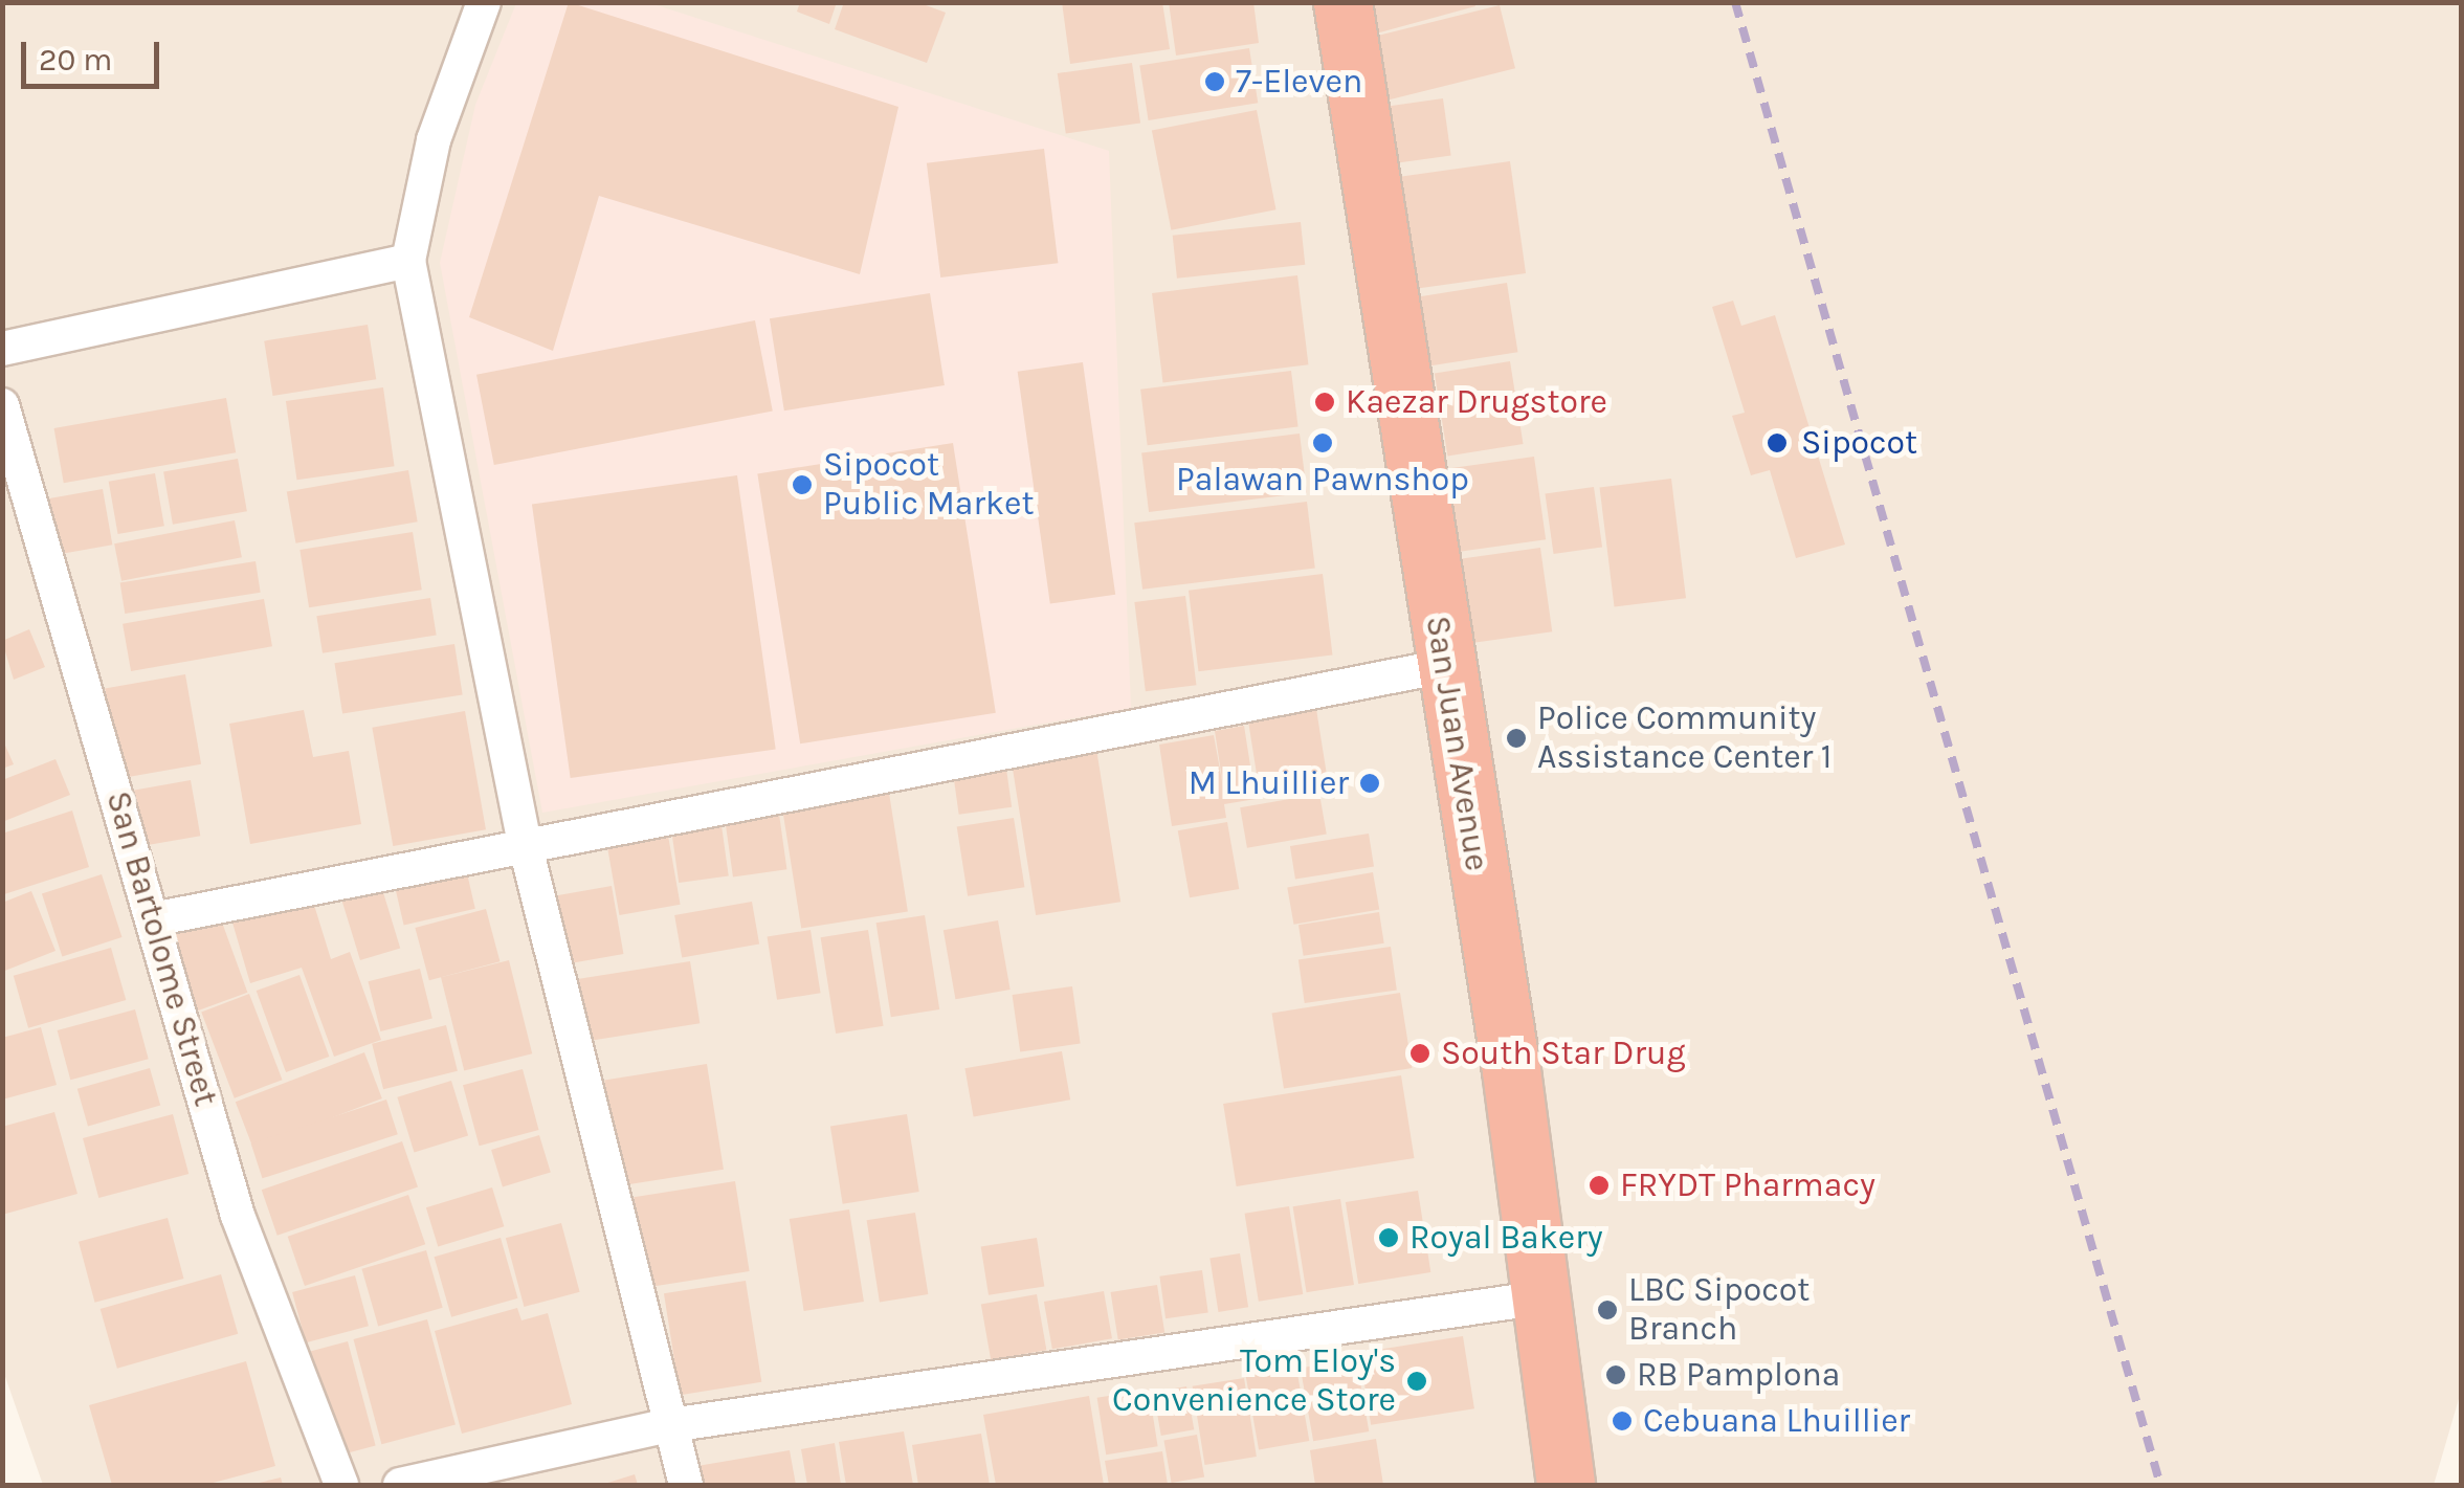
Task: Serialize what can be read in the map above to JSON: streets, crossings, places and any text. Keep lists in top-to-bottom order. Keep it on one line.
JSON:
{"streets":{"highway":["San Juan Avenue"],"street":["San Bartolome Street"]},"places":["7-Eleven","Kaezar Drugstore","Palawan Pawnshop","Sipocot","Sipocot Public Market","Police Community Assistance Center 1","M Lhuillier","South Star Drug","FRYDT Pharmacy","Royal Bakery","LBC Sipocot Branch","RB Pamplona","Tom Eloy's Convenience Store","Cebuana Lhuillier"],"scale_bar":"20 m"}
